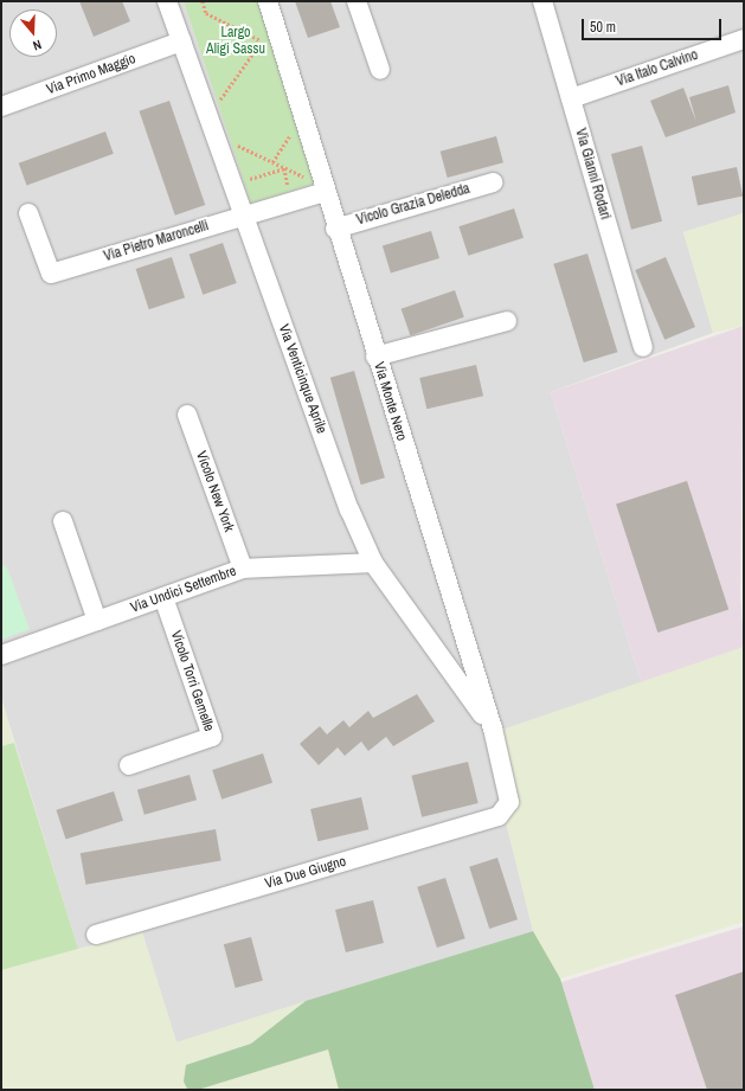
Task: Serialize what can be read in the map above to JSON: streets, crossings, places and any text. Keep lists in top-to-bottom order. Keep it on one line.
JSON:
{"streets":{"street":["Via Italo Calvino","Via Primo Maggio","Via Gianni Rodari","Vicolo Grazia Deledda","Via Pietro Maroncelli","Via Venticinque Aprile","Via Monte Nero","Vicolo New York","Via Undici Settembre","Vicolo Torri Gemelle","Via Due Giugno"]},"crossings":[["Via Italo Calvino","Via Gianni Rodari"],["Via Primo Maggio","Via Venticinque Aprile"],["Vicolo Grazia Deledda","Via Monte Nero"],["Via Pietro Maroncelli","Via Venticinque Aprile"],["Via Pietro Maroncelli","Via Monte Nero"],["Via Venticinque Aprile","Via Monte Nero"],["Via Venticinque Aprile","Via Undici Settembre"],["Via Monte Nero","Via Due Giugno"],["Vicolo New York","Via Undici Settembre"],["Via Undici Settembre","Vicolo Torri Gemelle"]],"parks":["Largo Aligi Sassu"],"scale_bar":"50 m","north":"bottom"}
